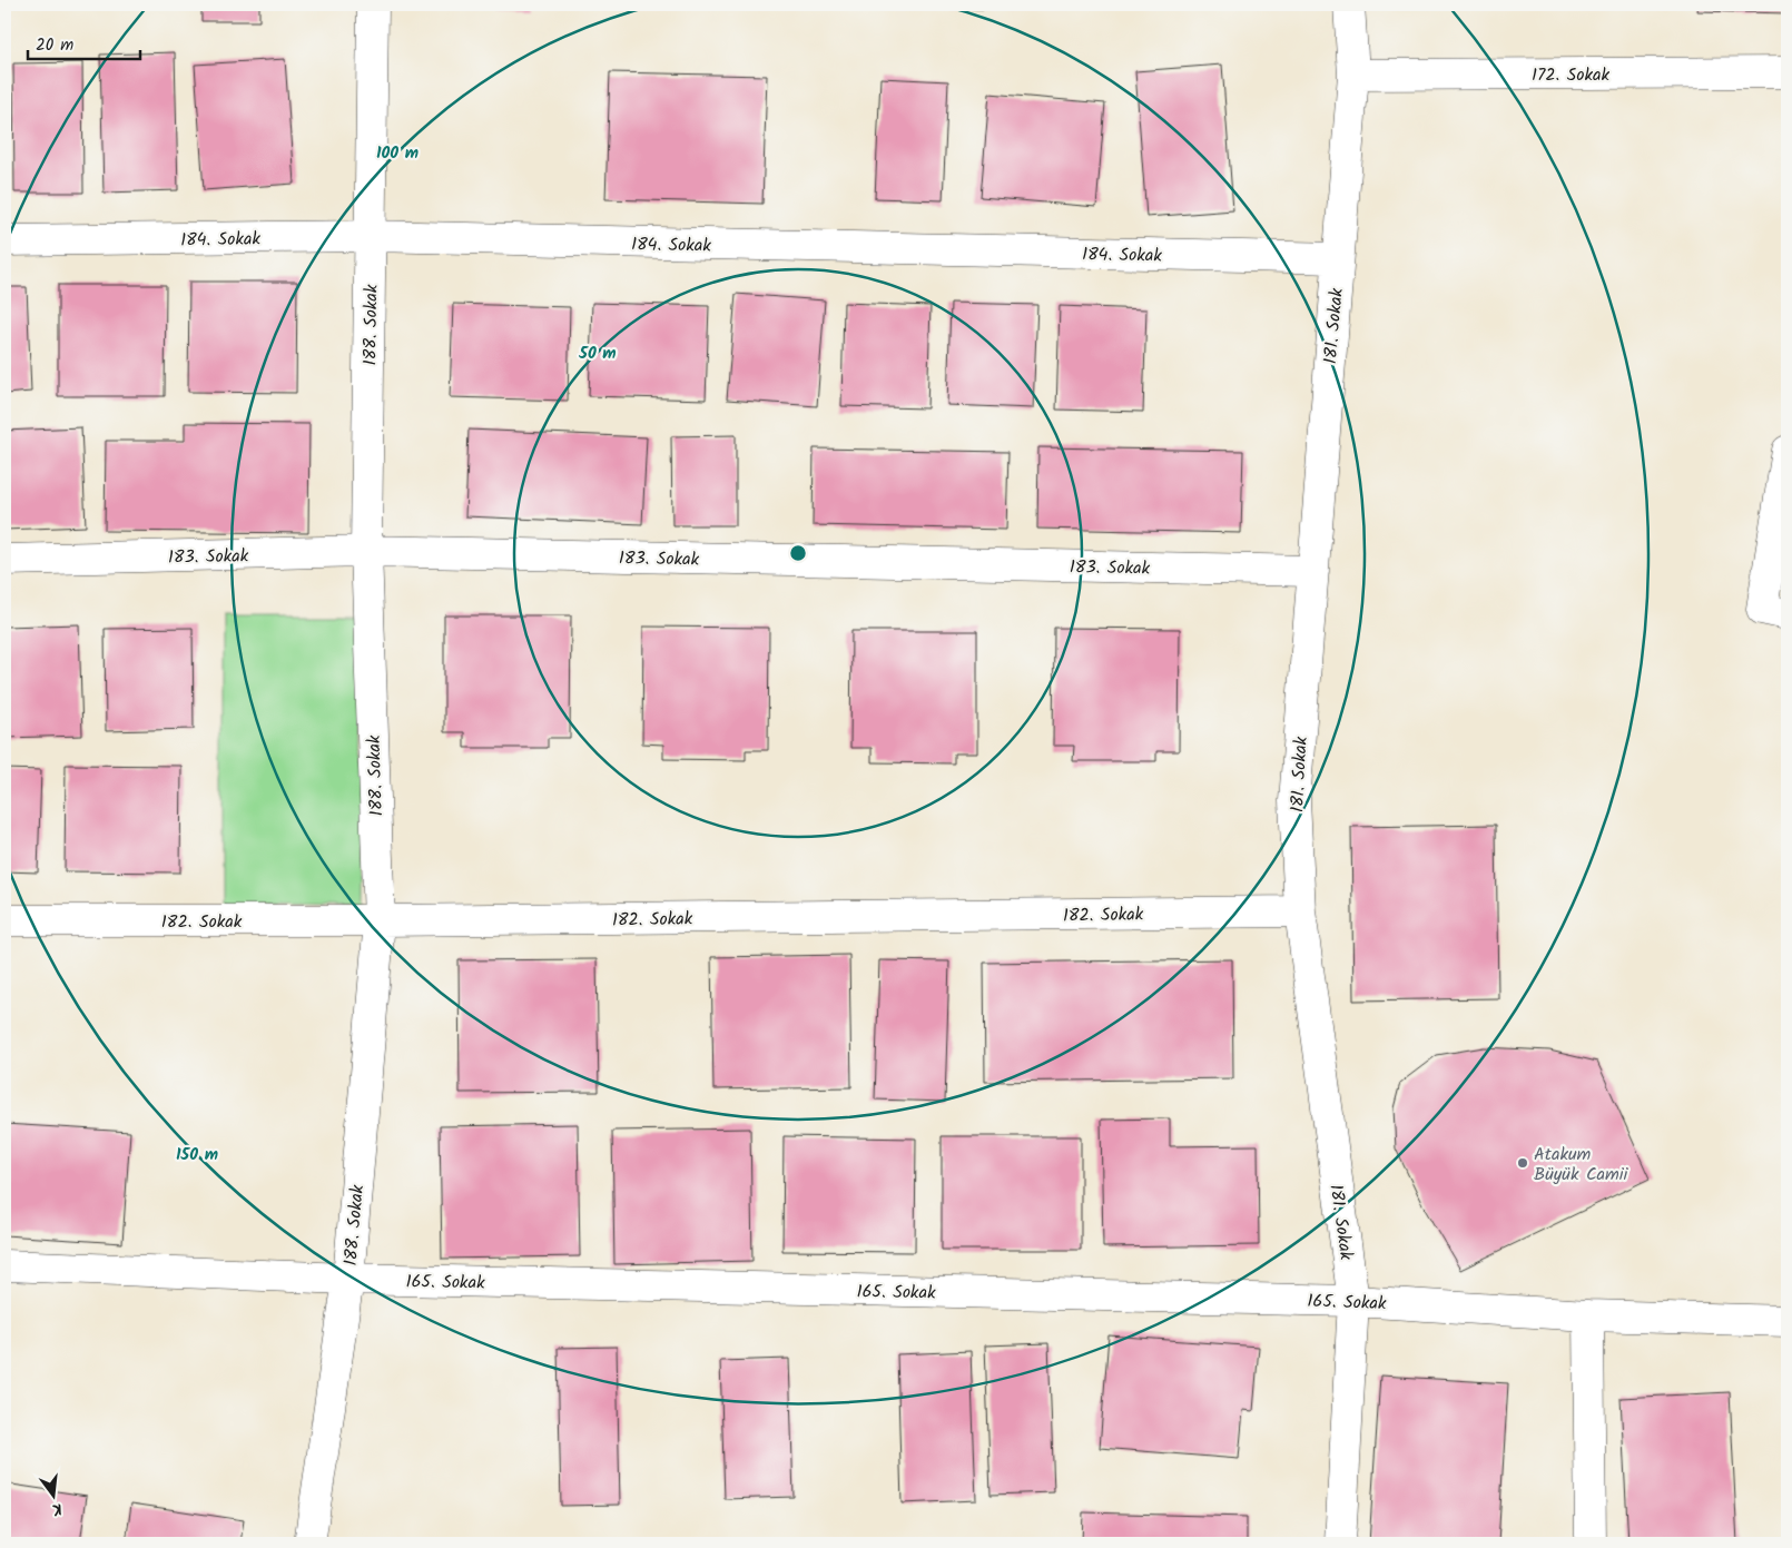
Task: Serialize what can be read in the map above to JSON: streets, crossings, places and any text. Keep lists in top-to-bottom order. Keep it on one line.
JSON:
{"streets":{"street":["172. Sokak","184. Sokak","188. Sokak","181. Sokak","183. Sokak","182. Sokak","165. Sokak"]},"crossings":[["172. Sokak","181. Sokak"],["184. Sokak","188. Sokak"],["184. Sokak","181. Sokak"],["188. Sokak","183. Sokak"],["188. Sokak","182. Sokak"],["188. Sokak","165. Sokak"],["181. Sokak","183. Sokak"],["181. Sokak","182. Sokak"],["181. Sokak","165. Sokak"]],"places":["Atakum Büyük Camii"],"scale_bar":"20 m","north":"bottom","rings":["100 m","50 m","150 m"]}
